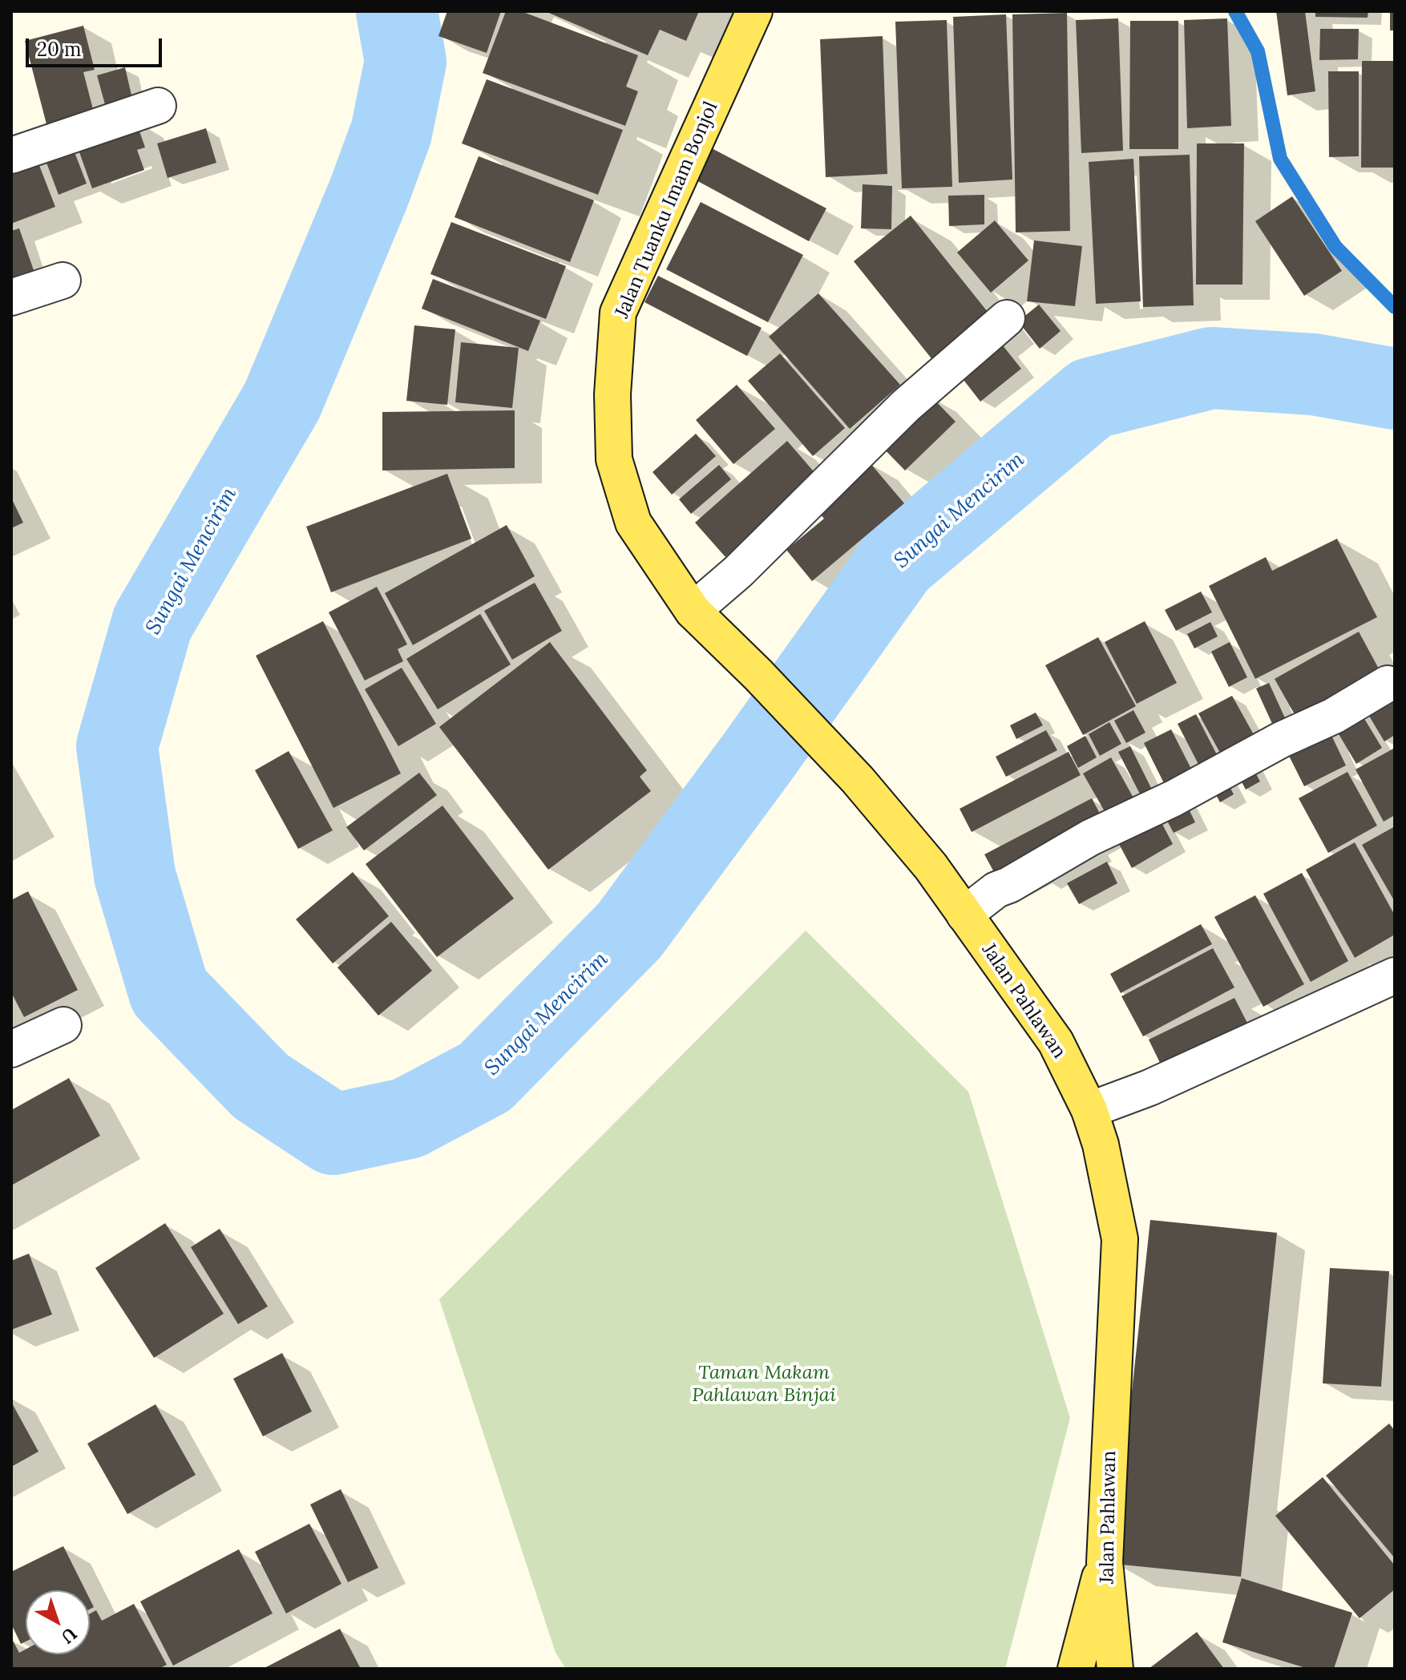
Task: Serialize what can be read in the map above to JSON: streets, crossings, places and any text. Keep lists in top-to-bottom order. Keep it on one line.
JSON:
{"streets":{"main road":["Jalan Tuanku Imam Bonjol","Jalan Pahlawan"]},"crossings":[["Jalan Tuanku Imam Bonjol","Jalan Pahlawan"]],"water":["Sungai Mencirim"],"parks":["Taman Makam Pahlawan Binjai"],"scale_bar":"20 m","north":"bottom right"}
